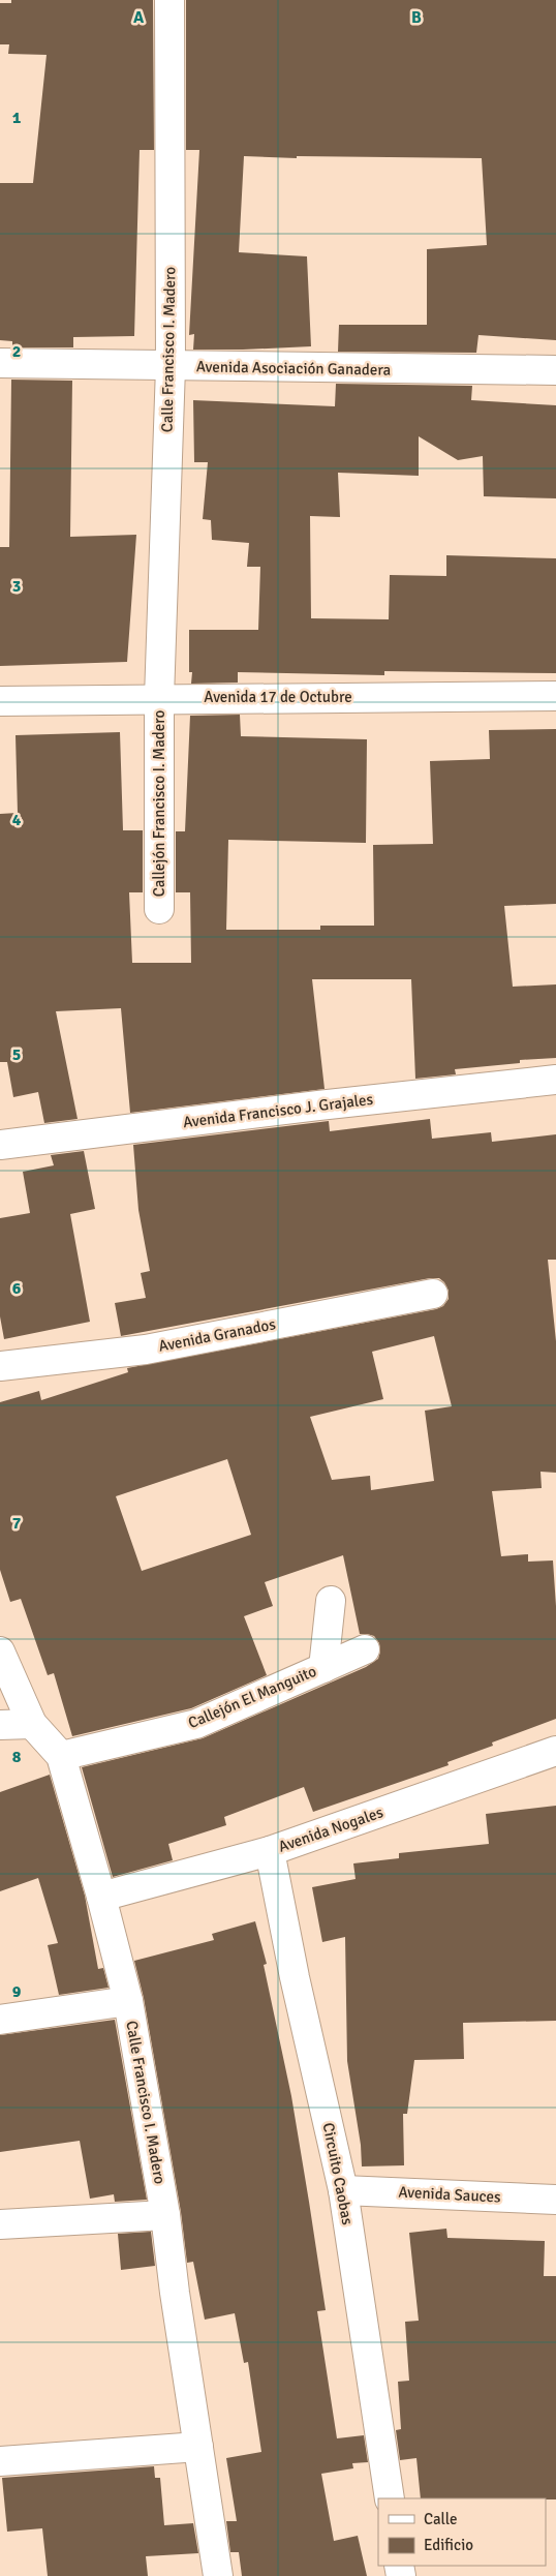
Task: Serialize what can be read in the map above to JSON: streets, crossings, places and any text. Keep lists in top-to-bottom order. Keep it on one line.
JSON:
{"streets":{"street":["Calle Francisco I. Madero","Avenida Asociación Ganadera","Avenida 17 de Octubre","Callejón Francisco I. Madero","Avenida Francisco J. Grajales","Avenida Granados","Callejón El Manguito","Avenida Nogales","Circuito Caobas","Avenida Sauces"]},"crossings":[["Calle Francisco I. Madero","Avenida Asociación Ganadera"],["Calle Francisco I. Madero","Avenida 17 de Octubre"],["Calle Francisco I. Madero","Callejón Francisco I. Madero"],["Calle Francisco I. Madero","Callejón El Manguito"],["Calle Francisco I. Madero","Avenida Nogales"],["Avenida 17 de Octubre","Callejón Francisco I. Madero"],["Avenida Nogales","Circuito Caobas"],["Circuito Caobas","Avenida Sauces"]],"legend":["Calle","Edificio"],"grid":{"columns":["A","B"],"rows":["1","2","3","4","5","6","7","8","9"]}}
